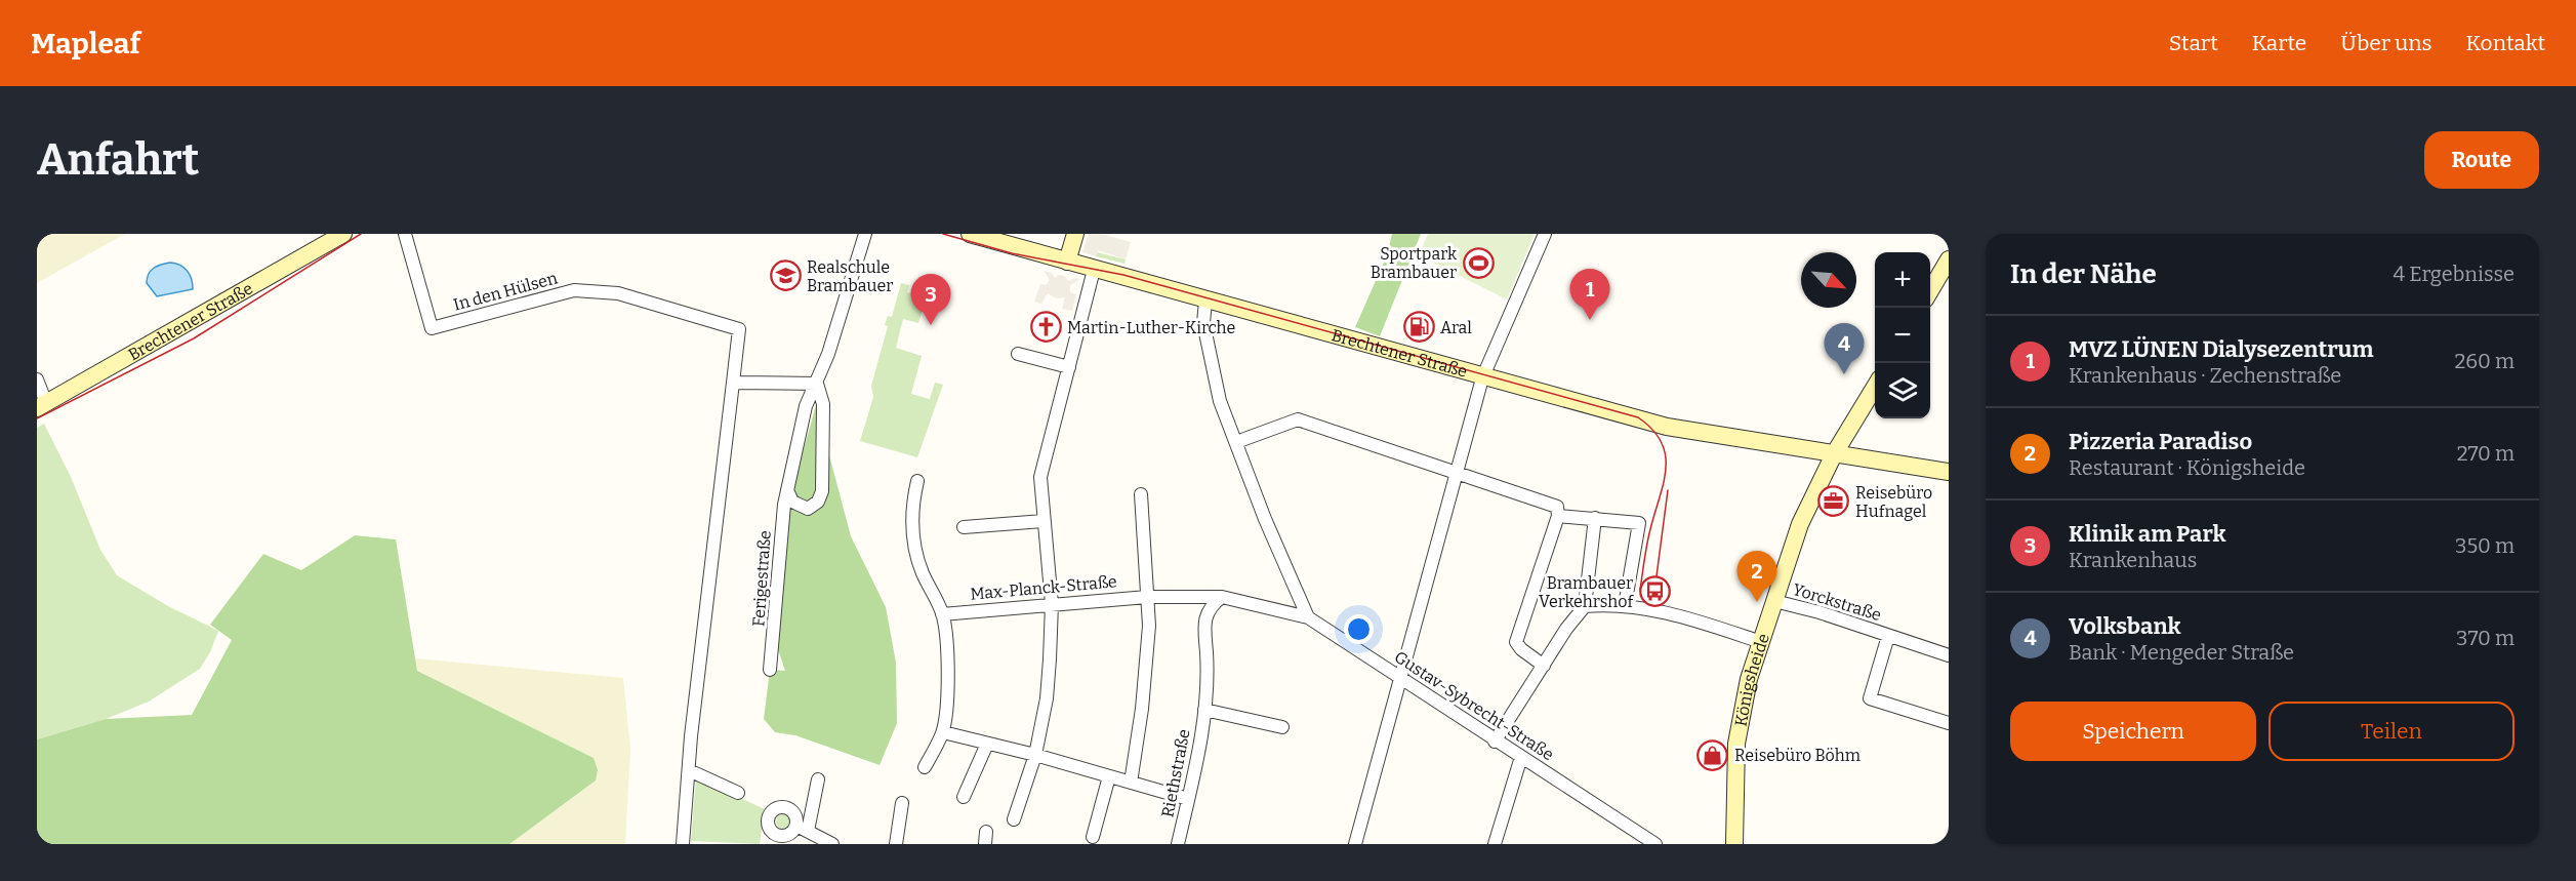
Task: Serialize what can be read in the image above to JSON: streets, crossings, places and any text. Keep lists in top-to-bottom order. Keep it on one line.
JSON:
{"streets":{"main road":["Brechtener Straße","Königsheide"],"street":["In den Hülsen","Ferigestraße","Max-Planck-Straße","Yorckstraße","Gustav-Sybrecht-Straße","Riethstraße"]},"crossings":[["Brechtener Straße","Königsheide"],["Max-Planck-Straße","Gustav-Sybrecht-Straße"],["Max-Planck-Straße","Riethstraße"],["Yorckstraße","Königsheide"]],"places":{"sports":["Sportpark Brambauer"],"school or university":["Realschule Brambauer"],"church":["Martin-Luther-Kirche"],"fuel station":["Aral"],"office":["Reisebüro Hufnagel"],"bus stop":["Brambauer Verkehrshof"],"shop":["Reisebüro Böhm"]},"north":"bottom right","page":{"header":"Mapleaf","nav":["Start","Karte","Über uns","Kontakt"],"buttons":["Route",["Speichern","Teilen"]],"title":"Anfahrt","heading":["In der Nähe","4 Ergebnisse"],"map_buttons":["+","−"],"pins":["1","3","4","2"],"list":[{"mark":"1","name":"MVZ LÜNEN Dialysezentrum","note":"Krankenhaus · Zechenstraße","value":"260 m"},{"mark":"2","name":"Pizzeria Paradiso","note":"Restaurant · Königsheide","value":"270 m"},{"mark":"3","name":"Klinik am Park","note":"Krankenhaus","value":"350 m"},{"mark":"4","name":"Volksbank","note":"Bank · Mengeder Straße","value":"370 m"}]}}
